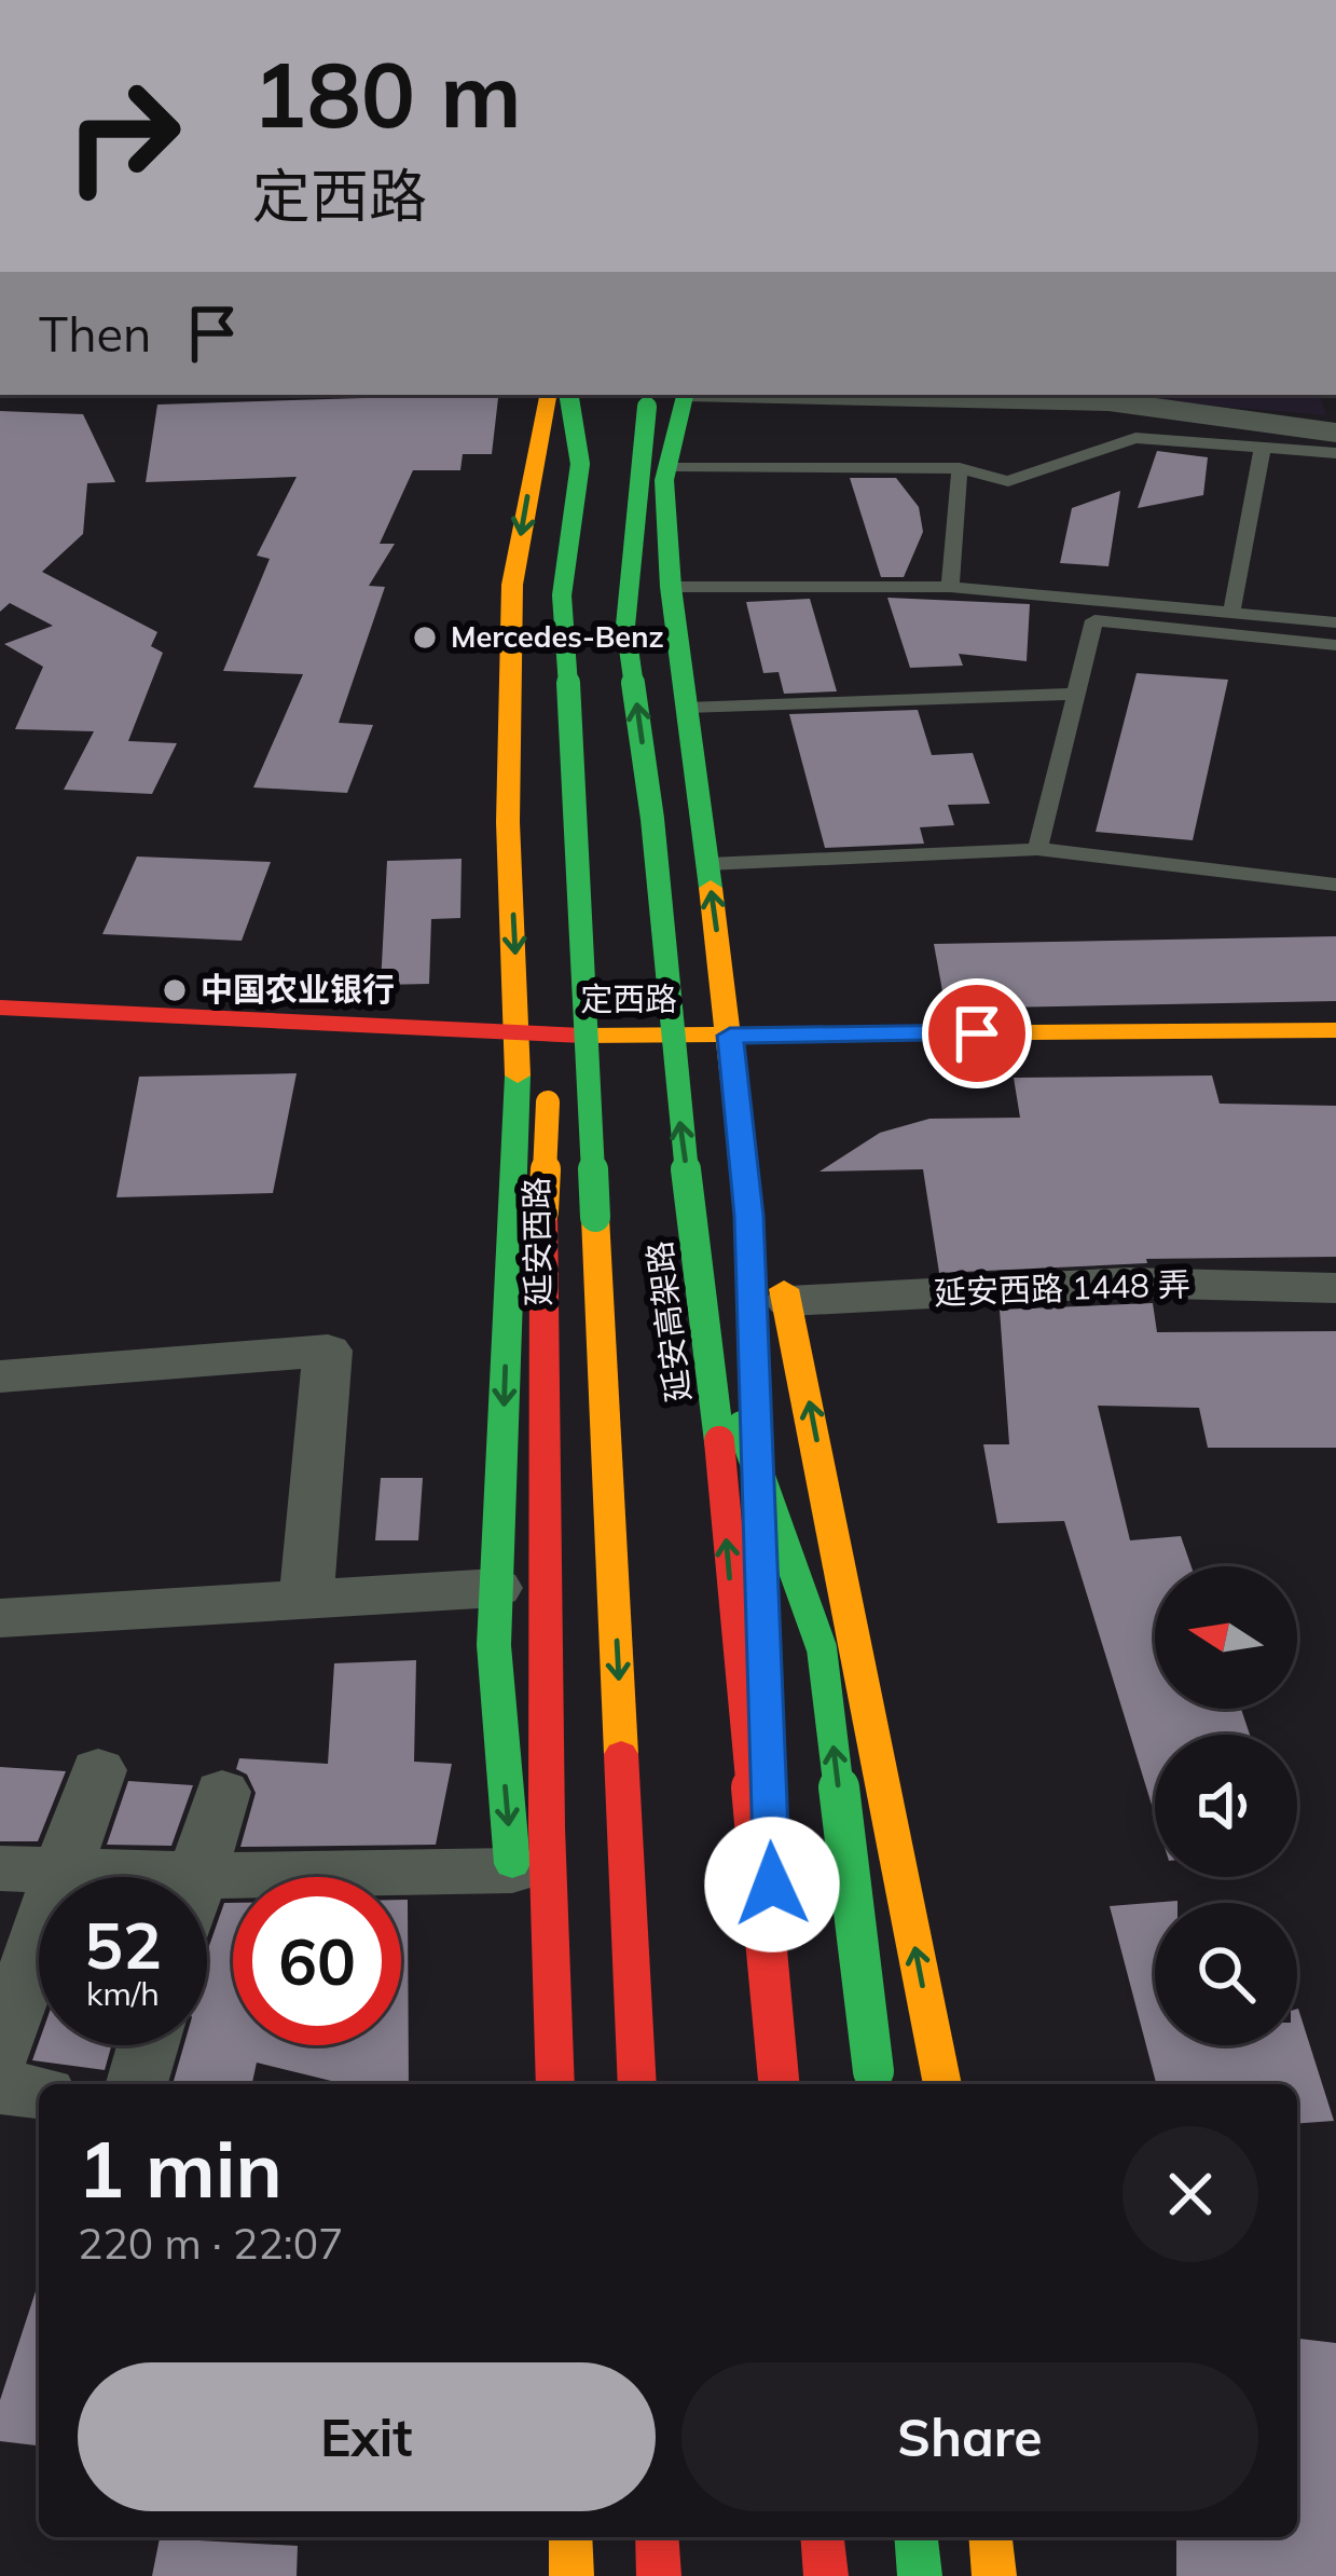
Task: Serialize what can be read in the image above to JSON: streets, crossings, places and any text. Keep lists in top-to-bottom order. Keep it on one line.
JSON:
{"streets":{"main road":["定西路","延安西路","延安高架路"],"street":["延安西路 1448 弄"]},"crossings":[["定西路","延安西路"]],"places":["Mercedes-Benz","中国农业银行"],"north":"left","page":{"turn":["180 m","定西路"],"then":"Then","speed":"52 km/h","limit":"60","heading":["1 min","220 m · 22:07"],"buttons":["Exit","Share"]}}
